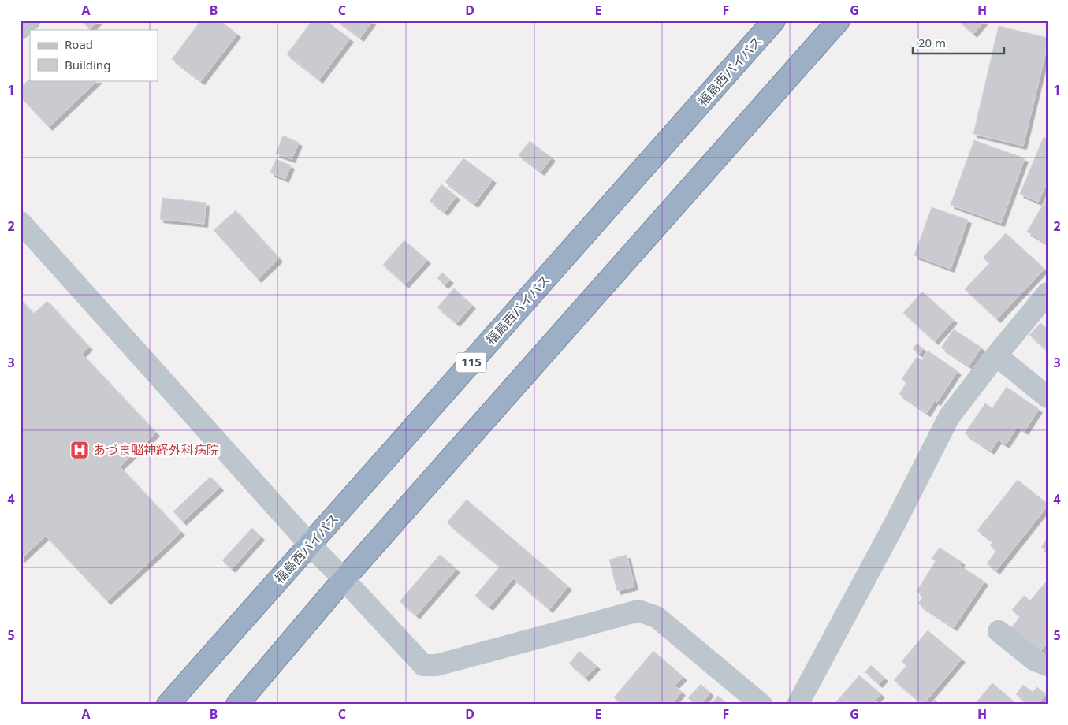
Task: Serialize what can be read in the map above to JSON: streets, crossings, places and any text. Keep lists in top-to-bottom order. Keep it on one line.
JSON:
{"streets":{"highway":["福島西バイパス","115"]},"places":{"hospital":["あづま脳神経外科病院"]},"legend":["Road","Building"],"scale_bar":"20 m","grid":{"columns":["A","B","C","D","E","F","G","H"],"rows":["1","2","3","4","5"]}}
